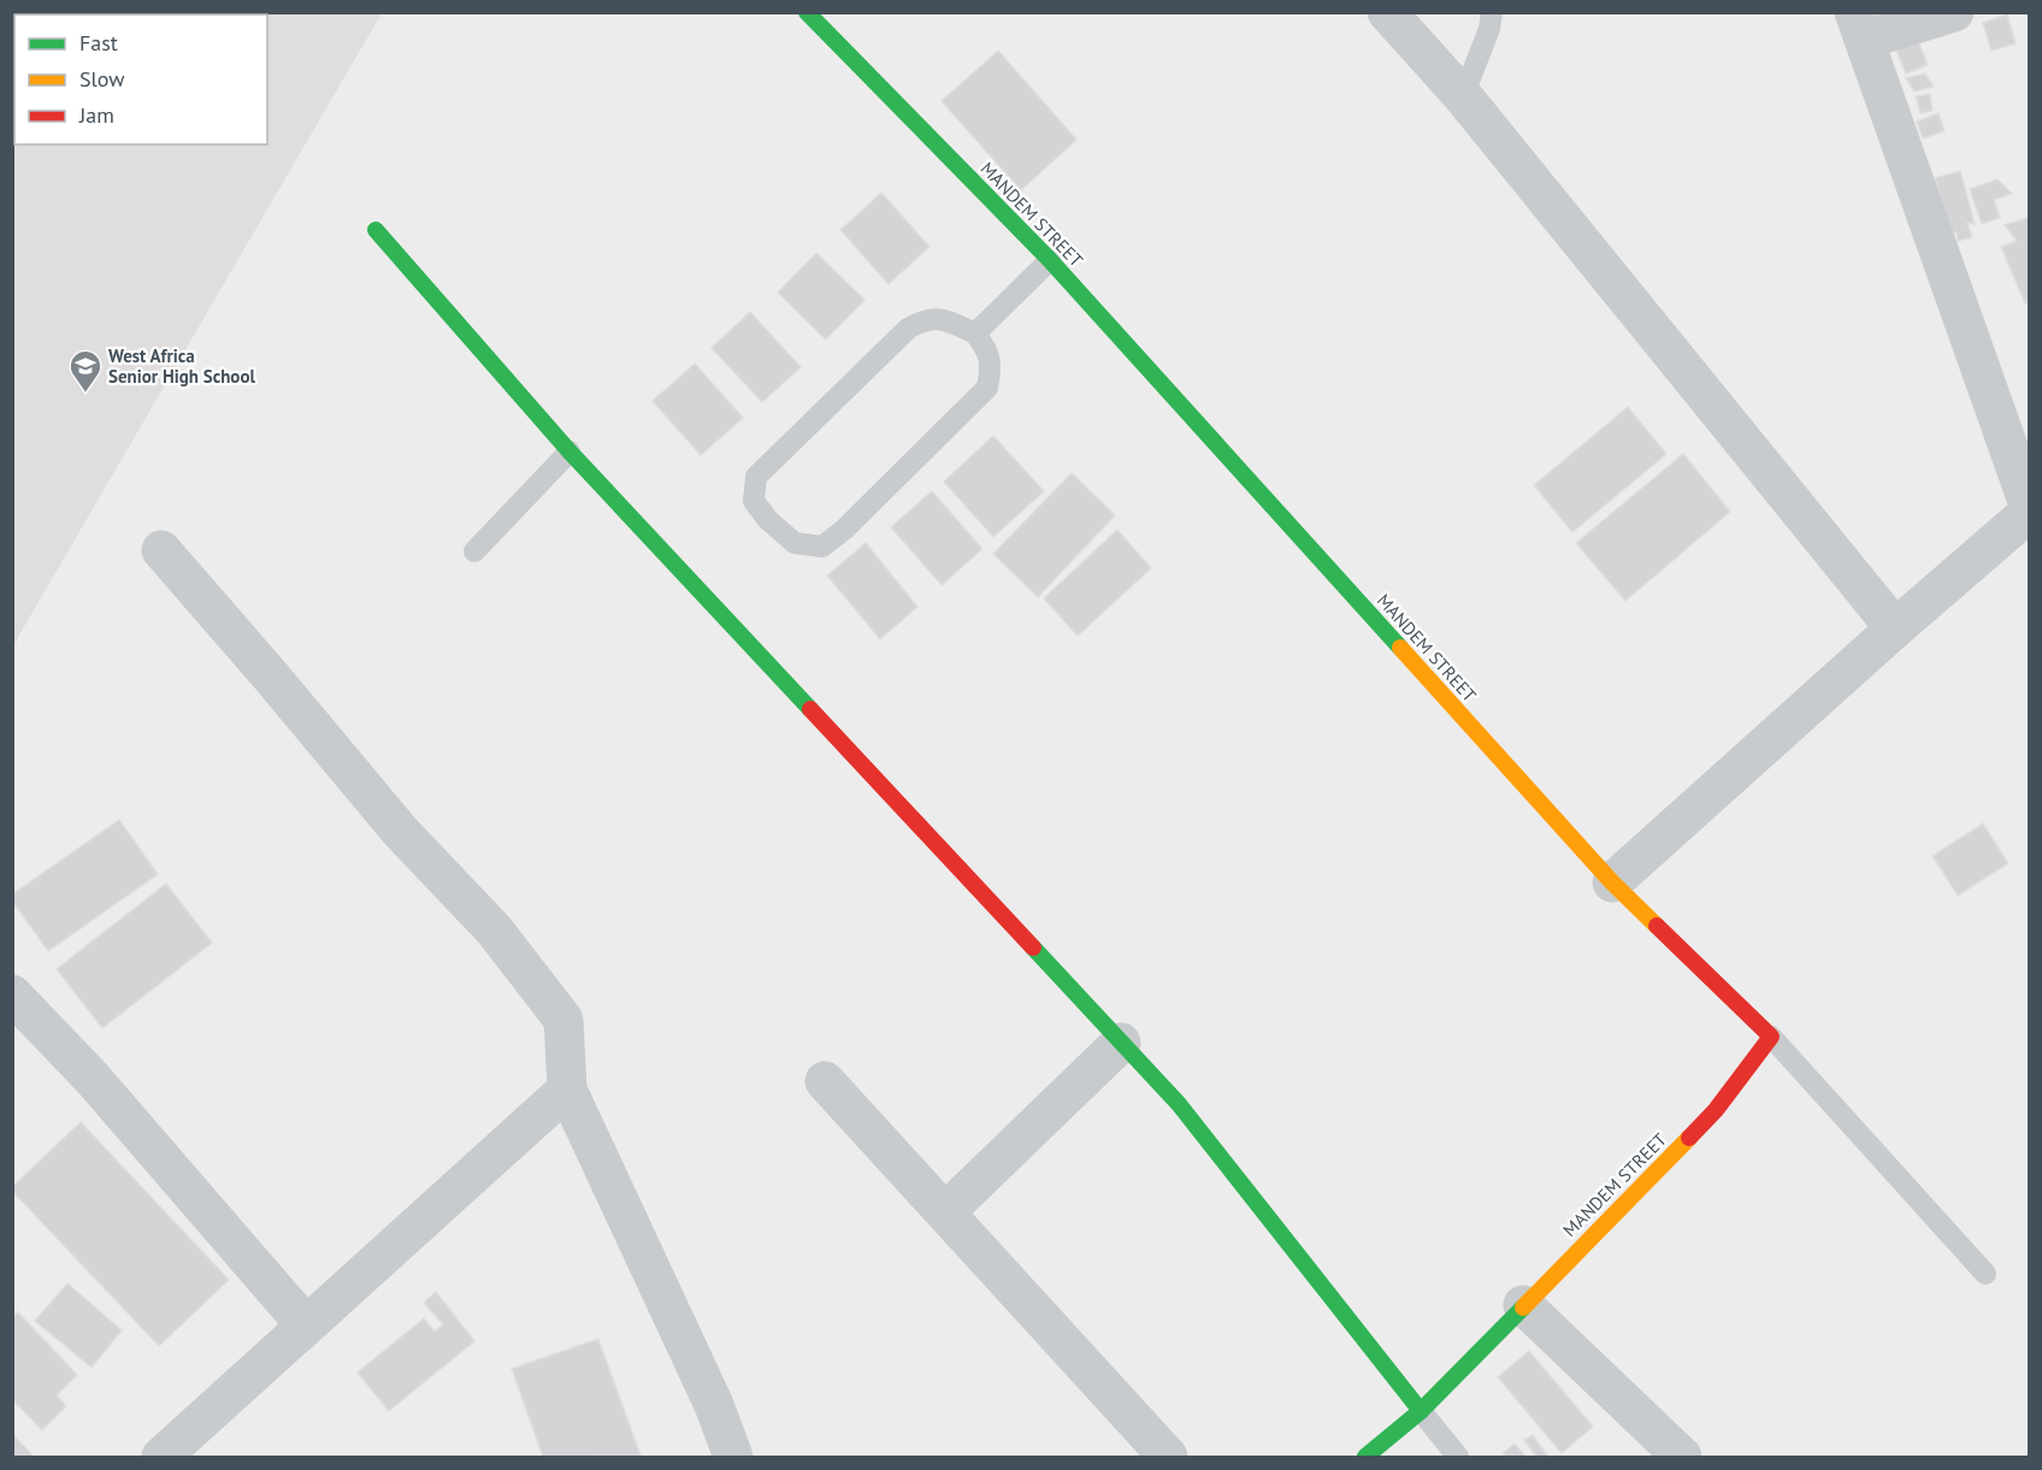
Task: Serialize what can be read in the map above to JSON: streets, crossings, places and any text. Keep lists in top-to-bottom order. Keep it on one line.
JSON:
{"streets":{"street":["MANDEM STREET"]},"places":{"school or university":["West Africa Senior High School"]},"legend":["Fast","Slow","Jam"]}
